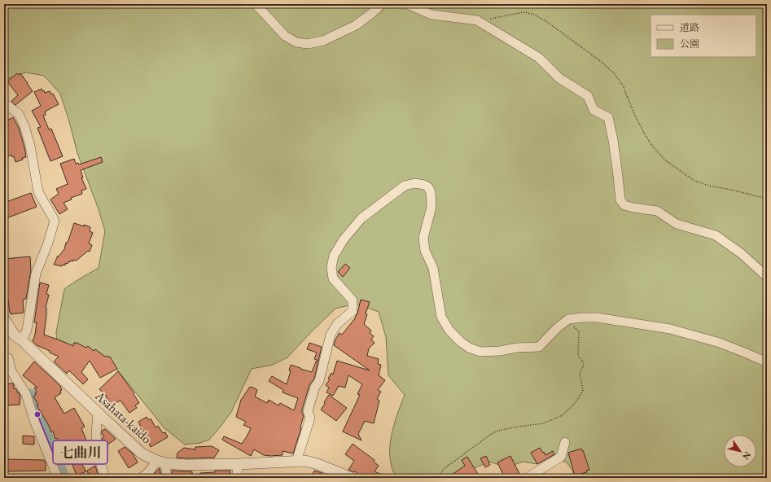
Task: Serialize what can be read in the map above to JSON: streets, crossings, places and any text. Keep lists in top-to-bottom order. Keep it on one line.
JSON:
{"streets":{"street":["Asahata-kaido"]},"places":["七曲川"],"legend":["道路","公園"],"north":"bottom right"}
